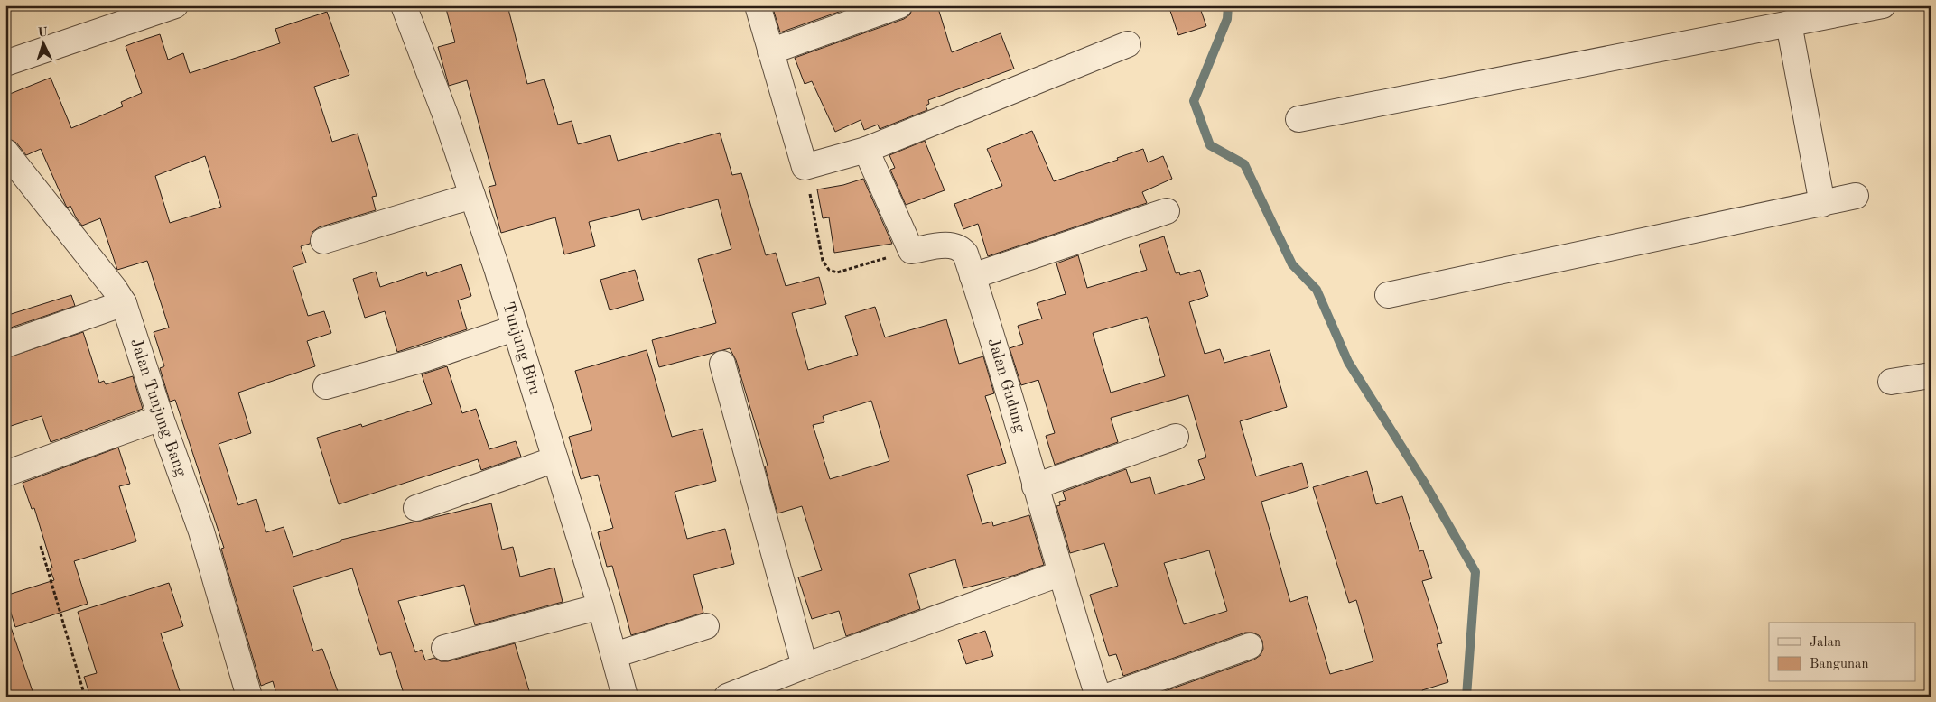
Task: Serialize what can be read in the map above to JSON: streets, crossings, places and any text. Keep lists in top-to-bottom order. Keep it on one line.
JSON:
{"streets":{"street":["Tunjung Biru","Jalan Gudung","Jalan Tunjung Bang"]},"legend":["Jalan","Bangunan"],"north":"top"}
